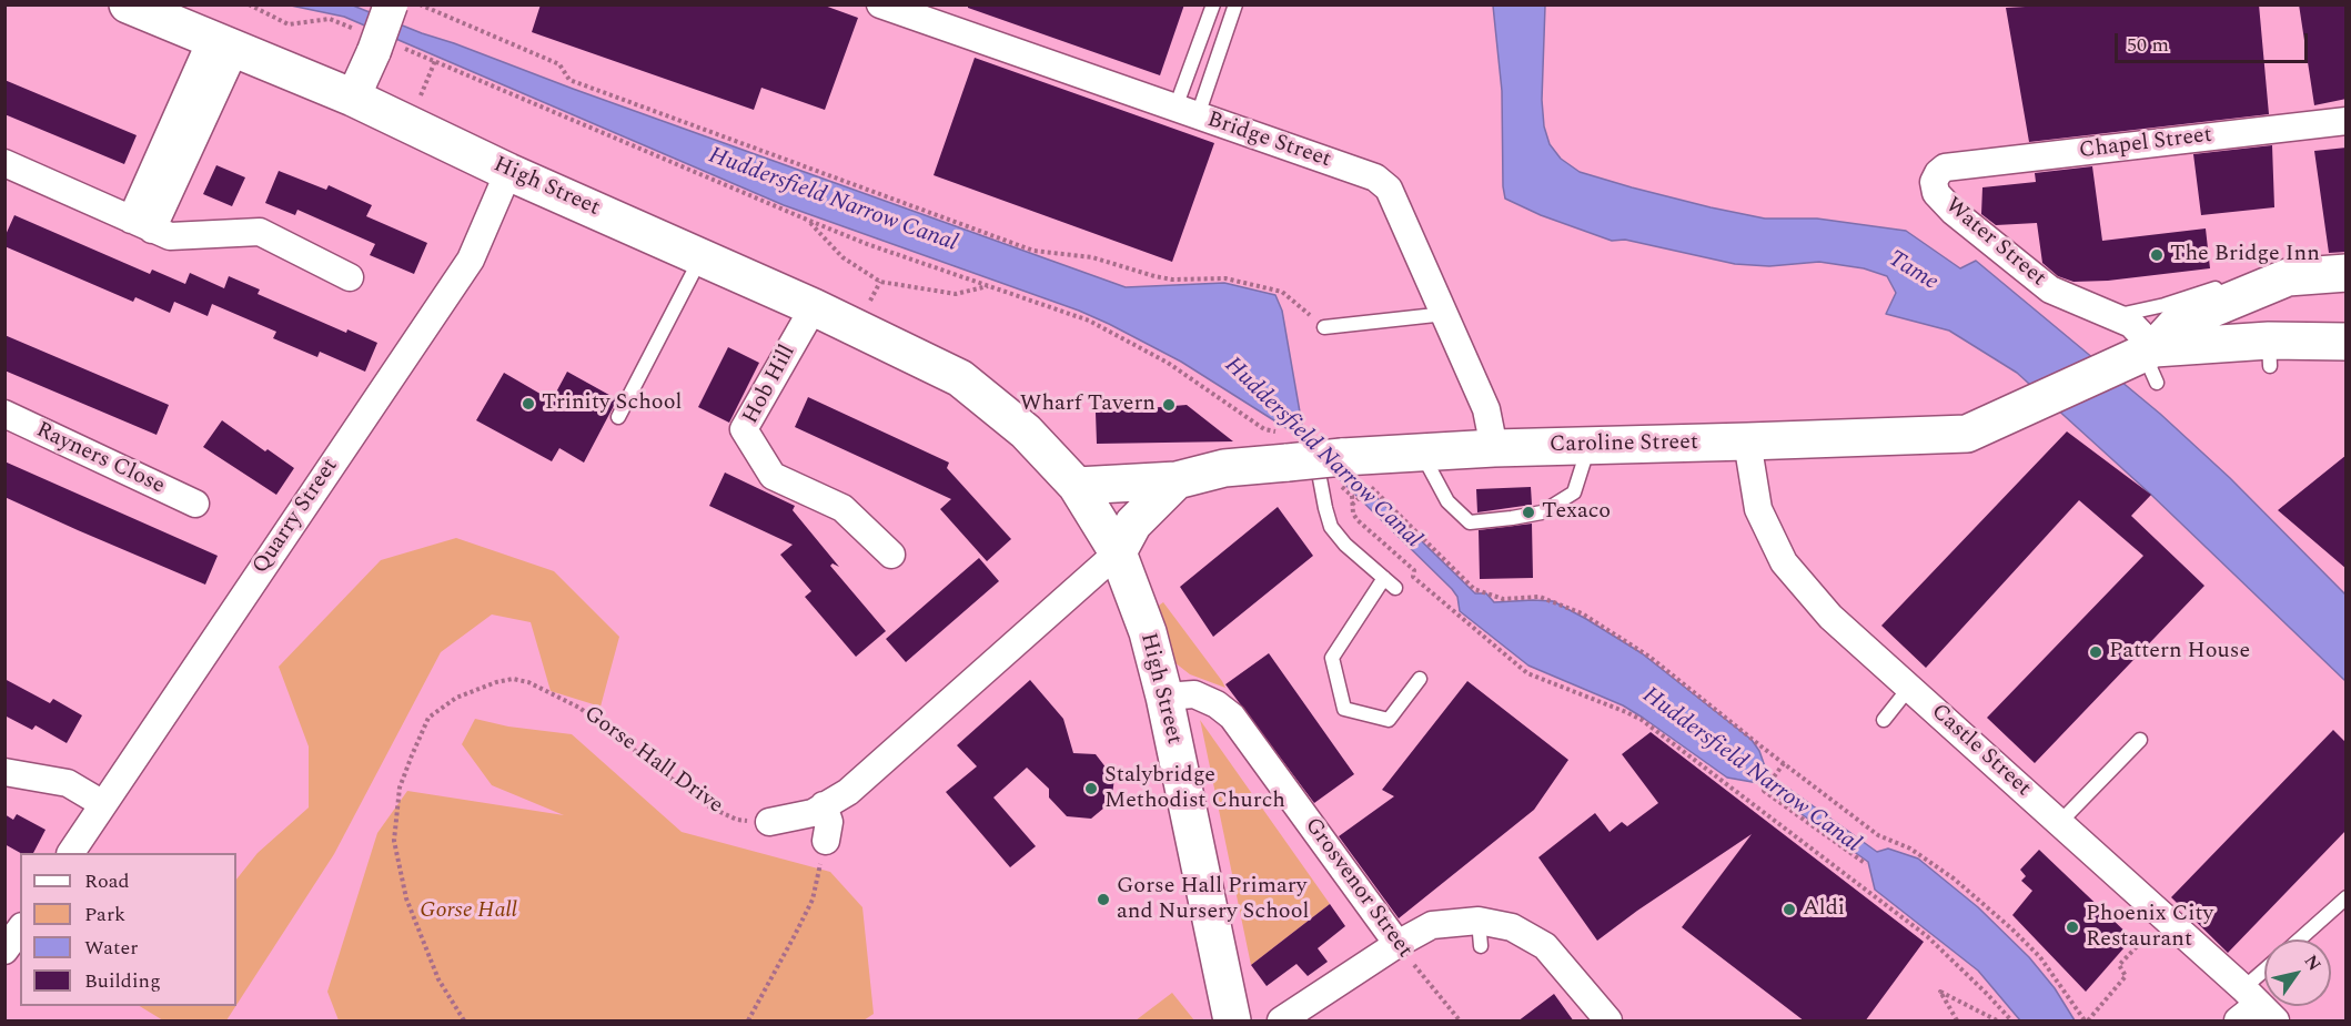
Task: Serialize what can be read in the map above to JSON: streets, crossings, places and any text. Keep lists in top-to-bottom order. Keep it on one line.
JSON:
{"streets":{"main road":["High Street","Caroline Street"],"street":["Bridge Street","Chapel Street","Water Street","Hob Hill","Rayners Close","Quarry Street","Castle Street","Grosvenor Street"],"path":["Gorse Hall Drive"]},"crossings":[["Bridge Street","Caroline Street"],["Chapel Street","Water Street"],["High Street","Hob Hill"],["High Street","Caroline Street"],["High Street","Quarry Street"],["High Street","Grosvenor Street"],["Water Street","Caroline Street"],["Caroline Street","Castle Street"]],"water":["Huddersfield Narrow Canal","Tame"],"parks":["Gorse Hall"],"places":["The Bridge Inn","Trinity School","Wharf Tavern","Texaco","Pattern House","Stalybridge Methodist Church","Gorse Hall Primary and Nursery School","Aldi","Phoenix City Restaurant"],"legend":["Road","Park","Water","Building"],"scale_bar":"50 m","north":"top right"}
